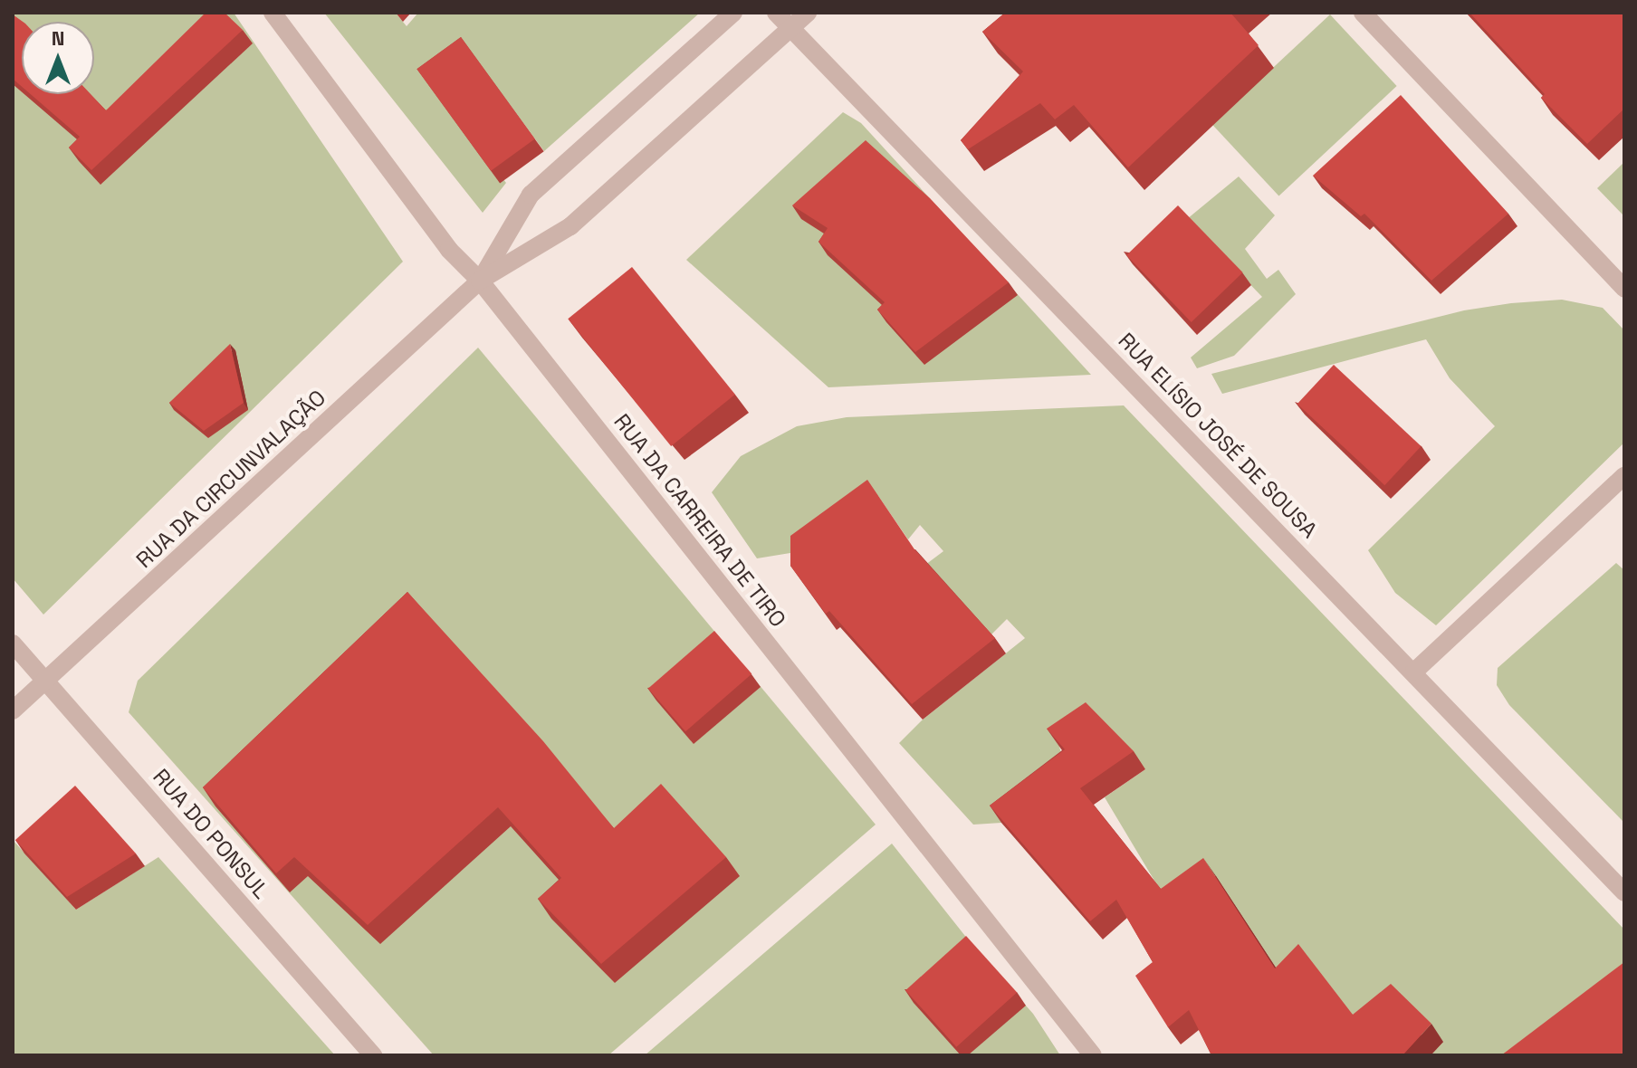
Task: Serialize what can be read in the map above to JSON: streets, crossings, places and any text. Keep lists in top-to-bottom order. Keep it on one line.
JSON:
{"streets":{"street":["RUA ELÍSIO JOSÉ DE SOUSA","RUA DA CIRCUNVALAÇÃO","RUA DA CARREIRA DE TIRO","RUA DO PONSUL"]},"crossings":[["RUA ELÍSIO JOSÉ DE SOUSA","RUA DA CIRCUNVALAÇÃO"],["RUA DA CIRCUNVALAÇÃO","RUA DA CARREIRA DE TIRO"],["RUA DA CIRCUNVALAÇÃO","RUA DO PONSUL"]],"north":"top"}
